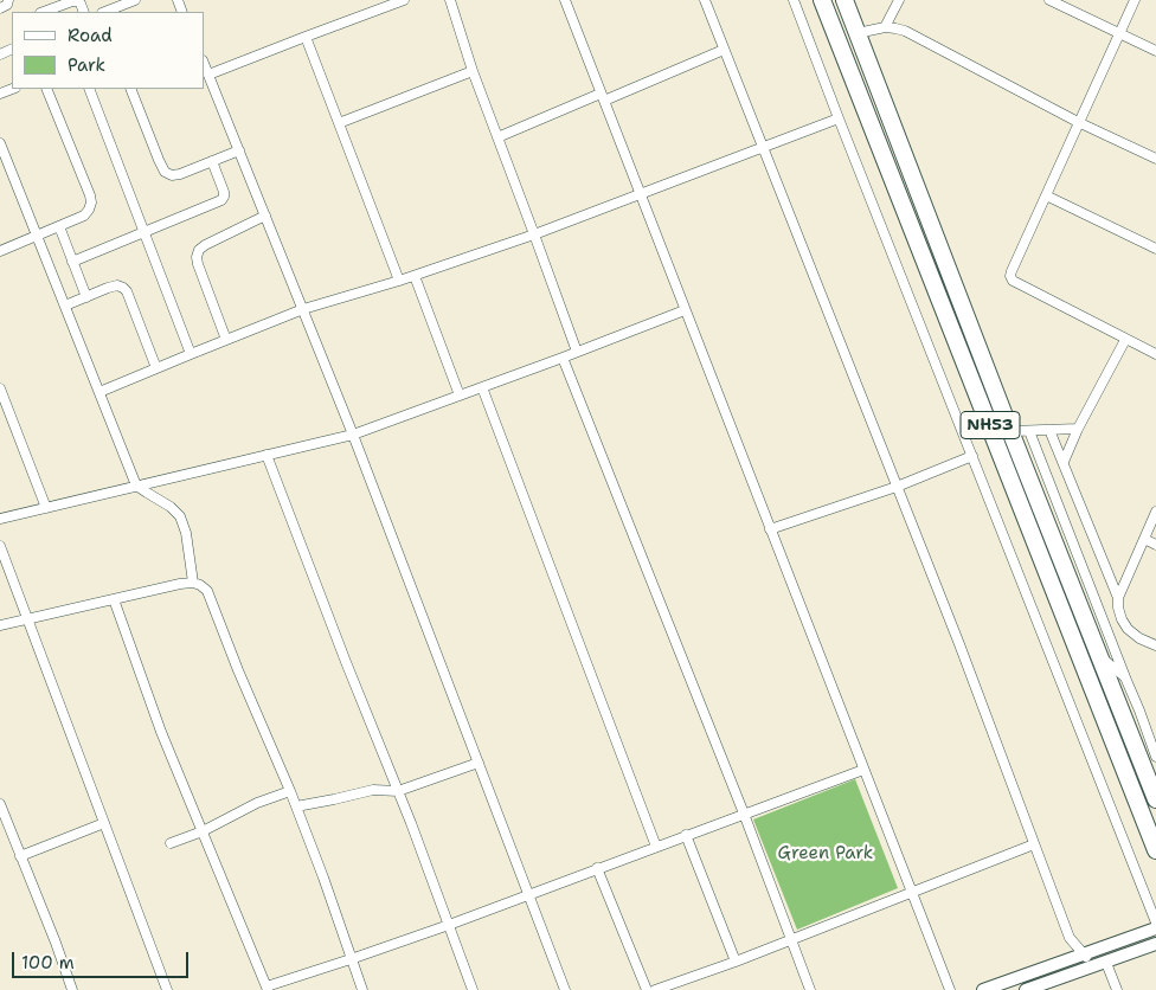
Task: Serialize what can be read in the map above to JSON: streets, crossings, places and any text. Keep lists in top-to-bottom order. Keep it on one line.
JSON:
{"streets":{"highway":["NH53"]},"parks":["Green Park"],"legend":["Road","Park"],"scale_bar":"100 m"}
